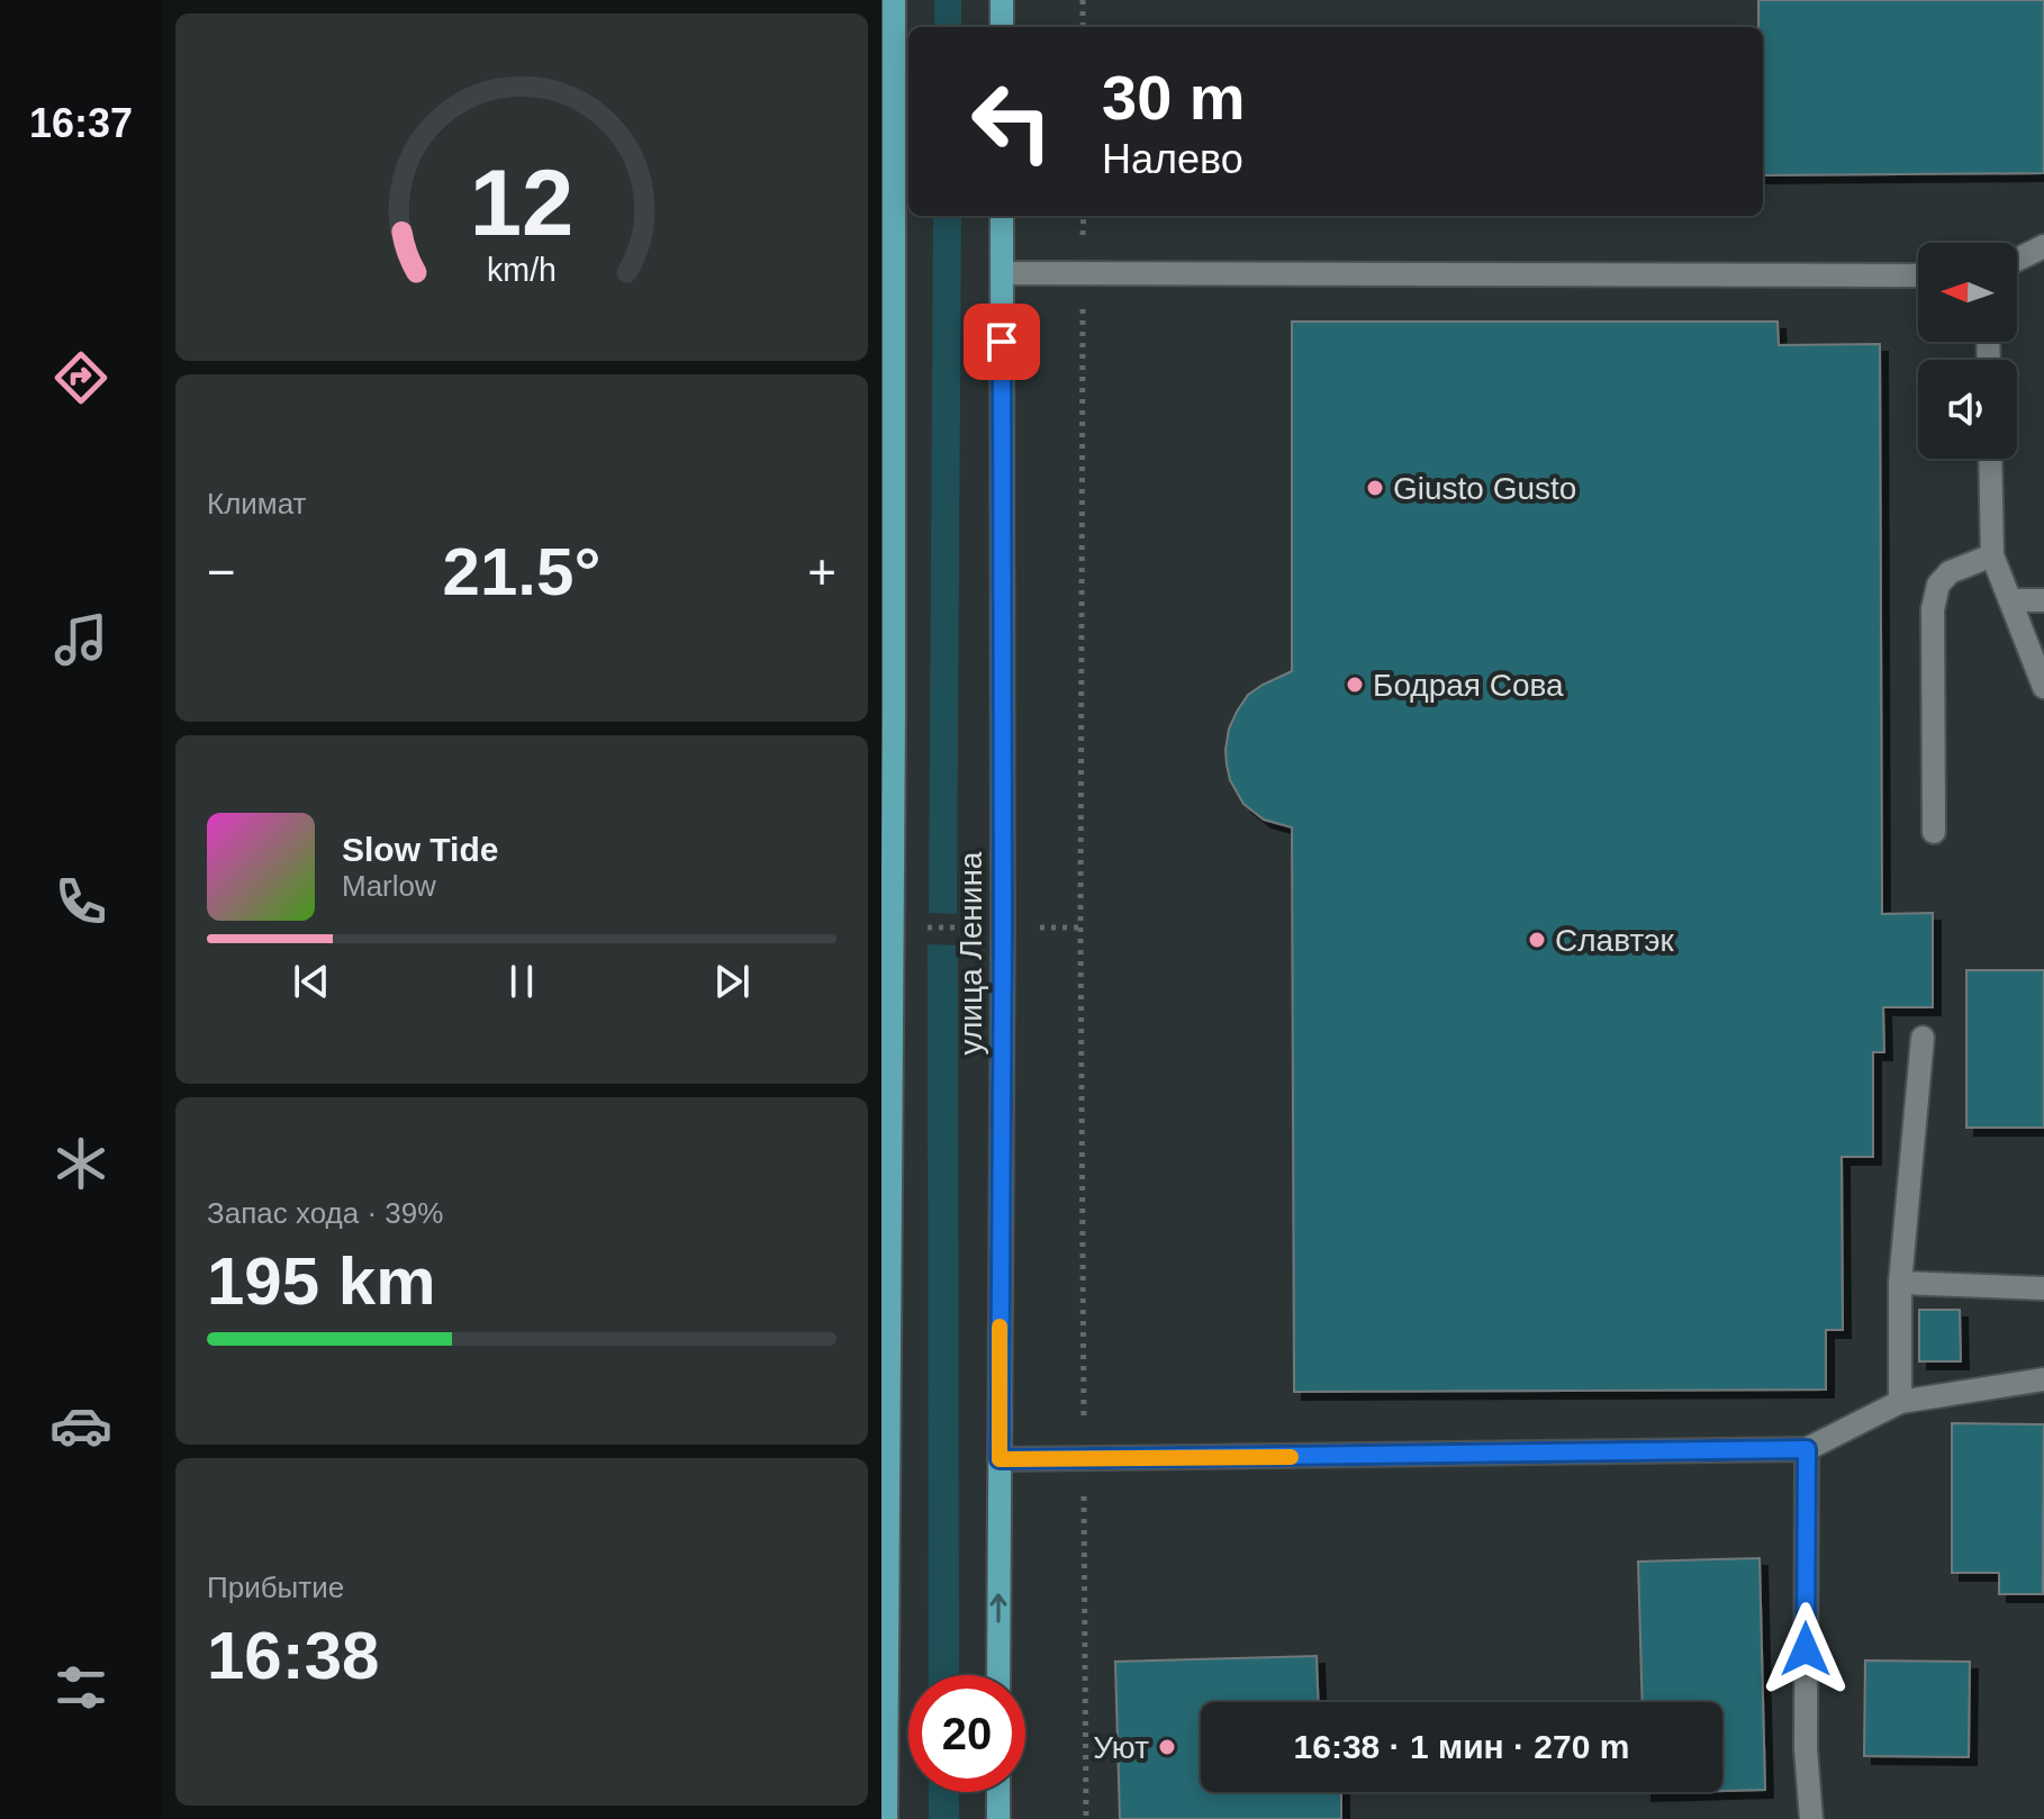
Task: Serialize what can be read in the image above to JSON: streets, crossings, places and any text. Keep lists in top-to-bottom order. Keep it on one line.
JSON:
{"streets":{"main road":["улица Ленина"]},"places":["Giusto Gusto","Бодрая Сова","Славтэк","Уют"],"north":"left","page":{"tabs":"16:37","turn":["30 m","Налево"],"tile":["Климат",["Запас хода · 39%","195 km"],["Прибытие","16:38"]],"heat":["−","21.5°","+"],"song":["Slow Tide","Marlow"],"limit":"20","trip":"16:38 · 1 мин · 270 m","gauge":["12","km/h"]}}
